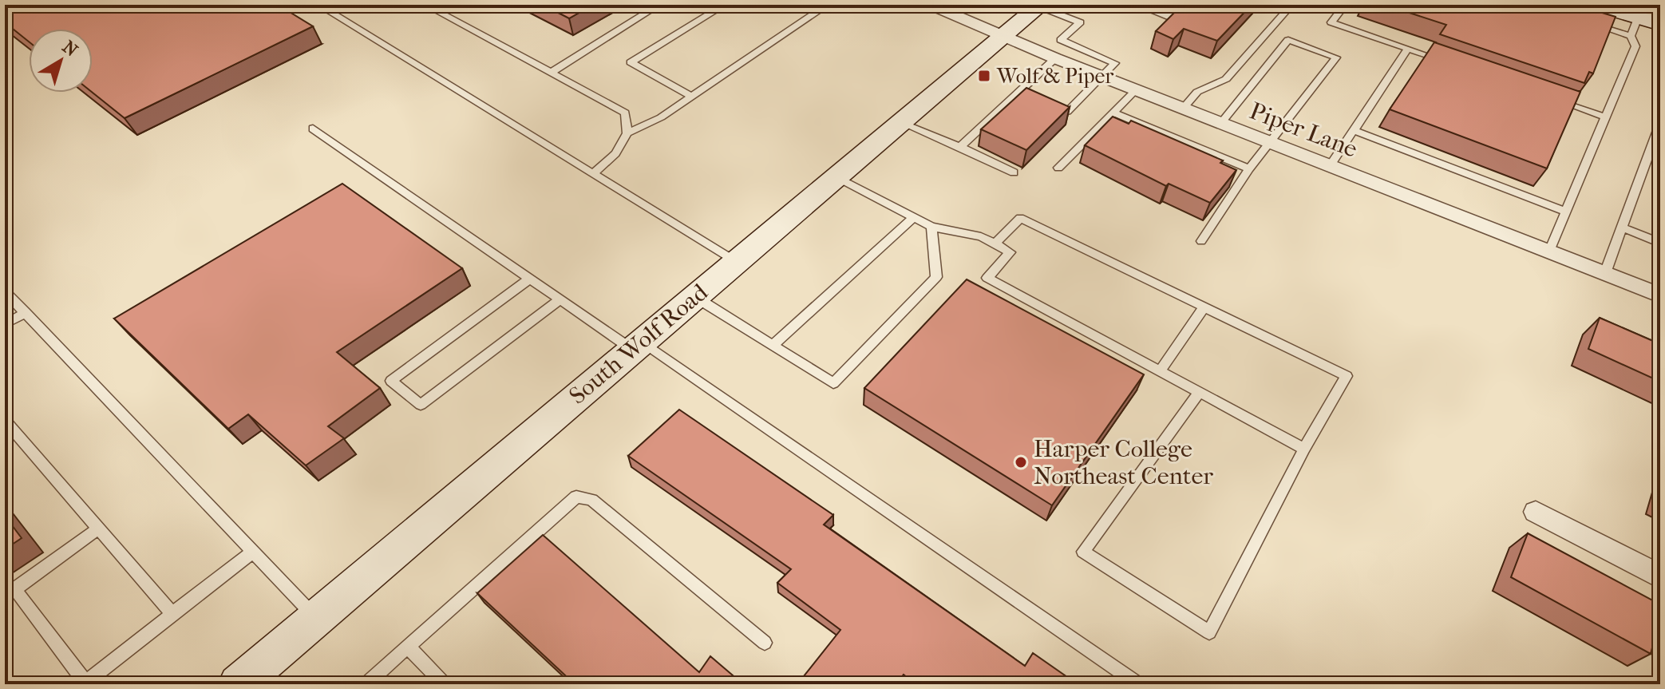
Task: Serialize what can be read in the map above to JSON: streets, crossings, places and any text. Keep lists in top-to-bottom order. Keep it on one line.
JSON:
{"streets":{"main road":["South Wolf Road"],"street":["Piper Lane"]},"crossings":[["Piper Lane","South Wolf Road"]],"places":{"transit":["Wolf & Piper"],"other":["Harper College Northeast Center"]},"north":"top right"}
